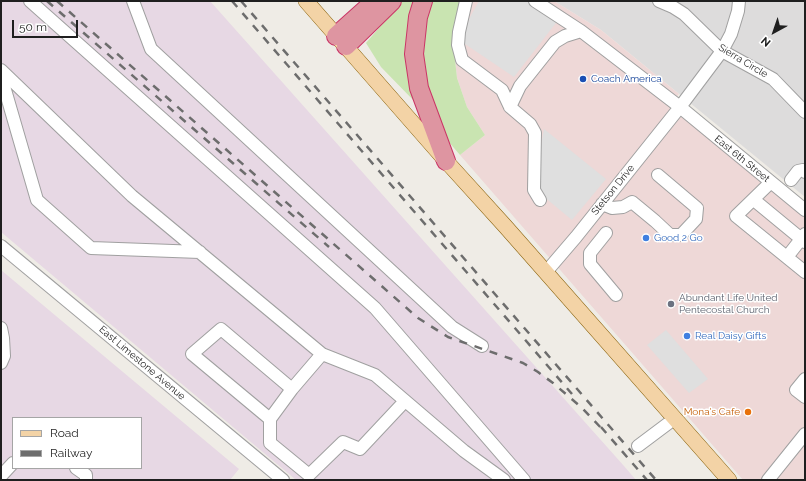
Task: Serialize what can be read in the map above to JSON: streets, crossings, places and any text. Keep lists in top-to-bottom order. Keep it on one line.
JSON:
{"streets":{"street":["Sierra Circle","East 6th Street","Stetson Drive","East Limestone Avenue"]},"crossings":[["Sierra Circle","Stetson Drive"],["East 6th Street","Stetson Drive"]],"places":["Coach America","Good 2 Go","Abundant Life United Pentecostal Church","Real Daisy Gifts","Mona's Cafe"],"legend":["Road","Railway"],"scale_bar":"50 m","north":"bottom left"}
